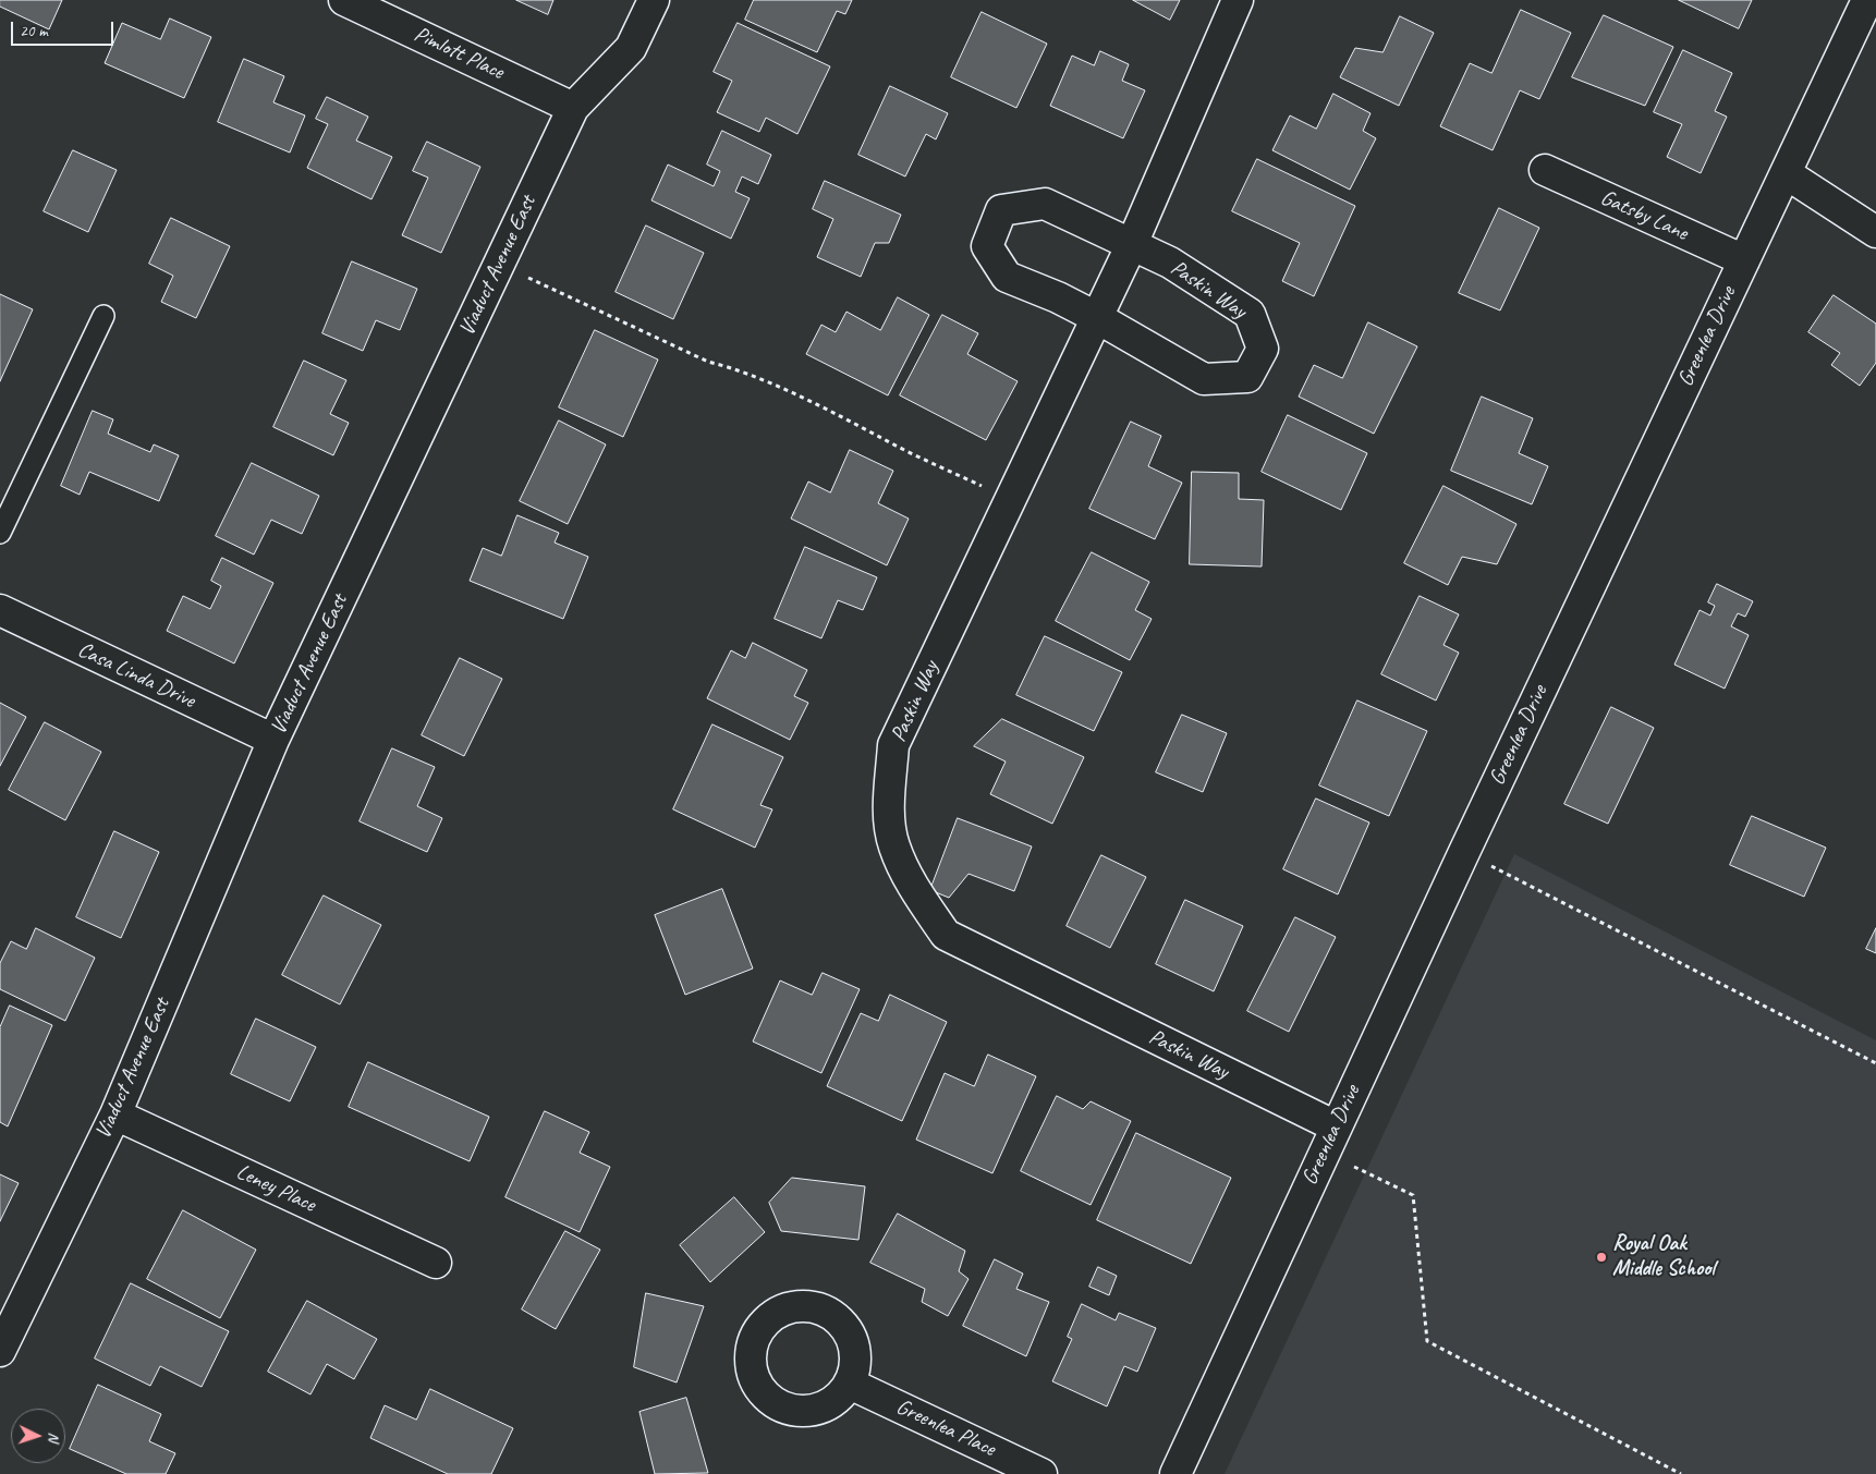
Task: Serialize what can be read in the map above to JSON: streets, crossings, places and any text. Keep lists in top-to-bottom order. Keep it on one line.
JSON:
{"streets":{"street":["Pimlott Place","Gatsby Lane","Viaduct Avenue East","Paskin Way","Greenlea Drive","Casa Linda Drive","Leney Place","Greenlea Place"]},"crossings":[["Pimlott Place","Viaduct Avenue East"],["Gatsby Lane","Greenlea Drive"],["Viaduct Avenue East","Casa Linda Drive"],["Viaduct Avenue East","Leney Place"],["Paskin Way","Greenlea Drive"]],"places":["Royal Oak Middle School"],"scale_bar":"20 m","north":"right"}
